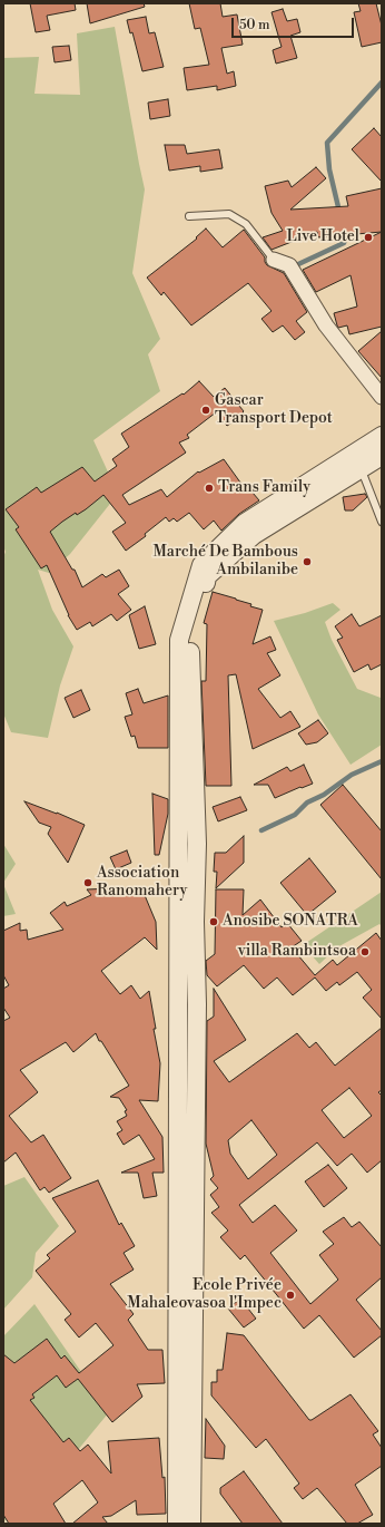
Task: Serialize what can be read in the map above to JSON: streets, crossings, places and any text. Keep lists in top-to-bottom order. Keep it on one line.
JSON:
{"places":["Live Hotel","Gascar Transport Depot","Trans Family","Marché De Bambous Ambilanibe","Association Ranomahery","Anosibe SONATRA","villa Rambintsoa","Ecole Privée Mahaleovasoa l'Impec"],"scale_bar":"50 m"}
